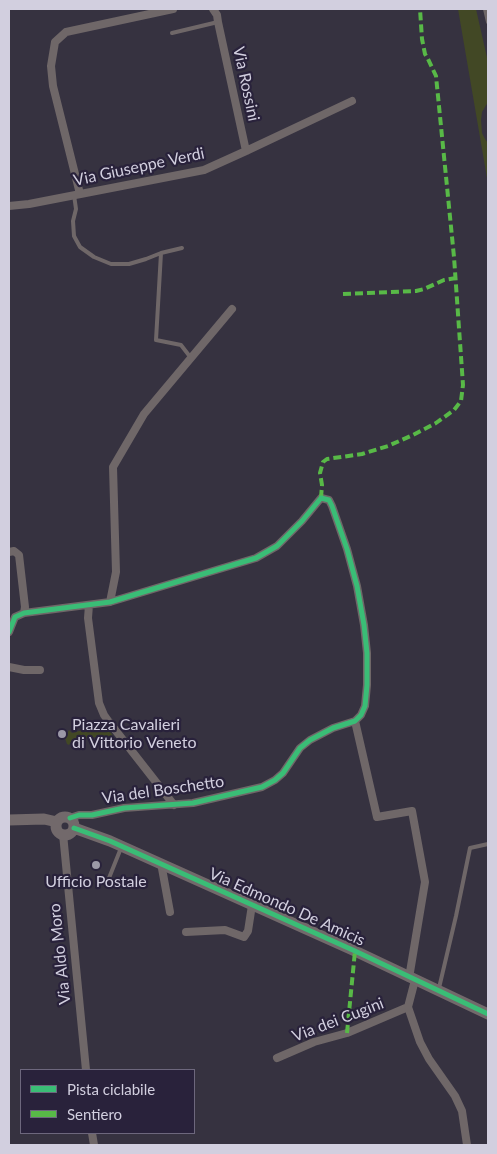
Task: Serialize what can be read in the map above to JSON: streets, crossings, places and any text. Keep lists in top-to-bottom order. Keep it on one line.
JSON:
{"streets":{"street":["Via Rossini","Via Giuseppe Verdi","Via del Boschetto","Via Edmondo De Amicis","Via Aldo Moro","Via dei Cugini"]},"crossings":[["Via Rossini","Via Giuseppe Verdi"],["Via del Boschetto","Via Edmondo De Amicis"],["Via del Boschetto","Via Aldo Moro"],["Via Edmondo De Amicis","Via Aldo Moro"]],"places":["Piazza Cavalieri di Vittorio Veneto","Ufficio Postale"],"legend":["Pista ciclabile","Sentiero"]}
